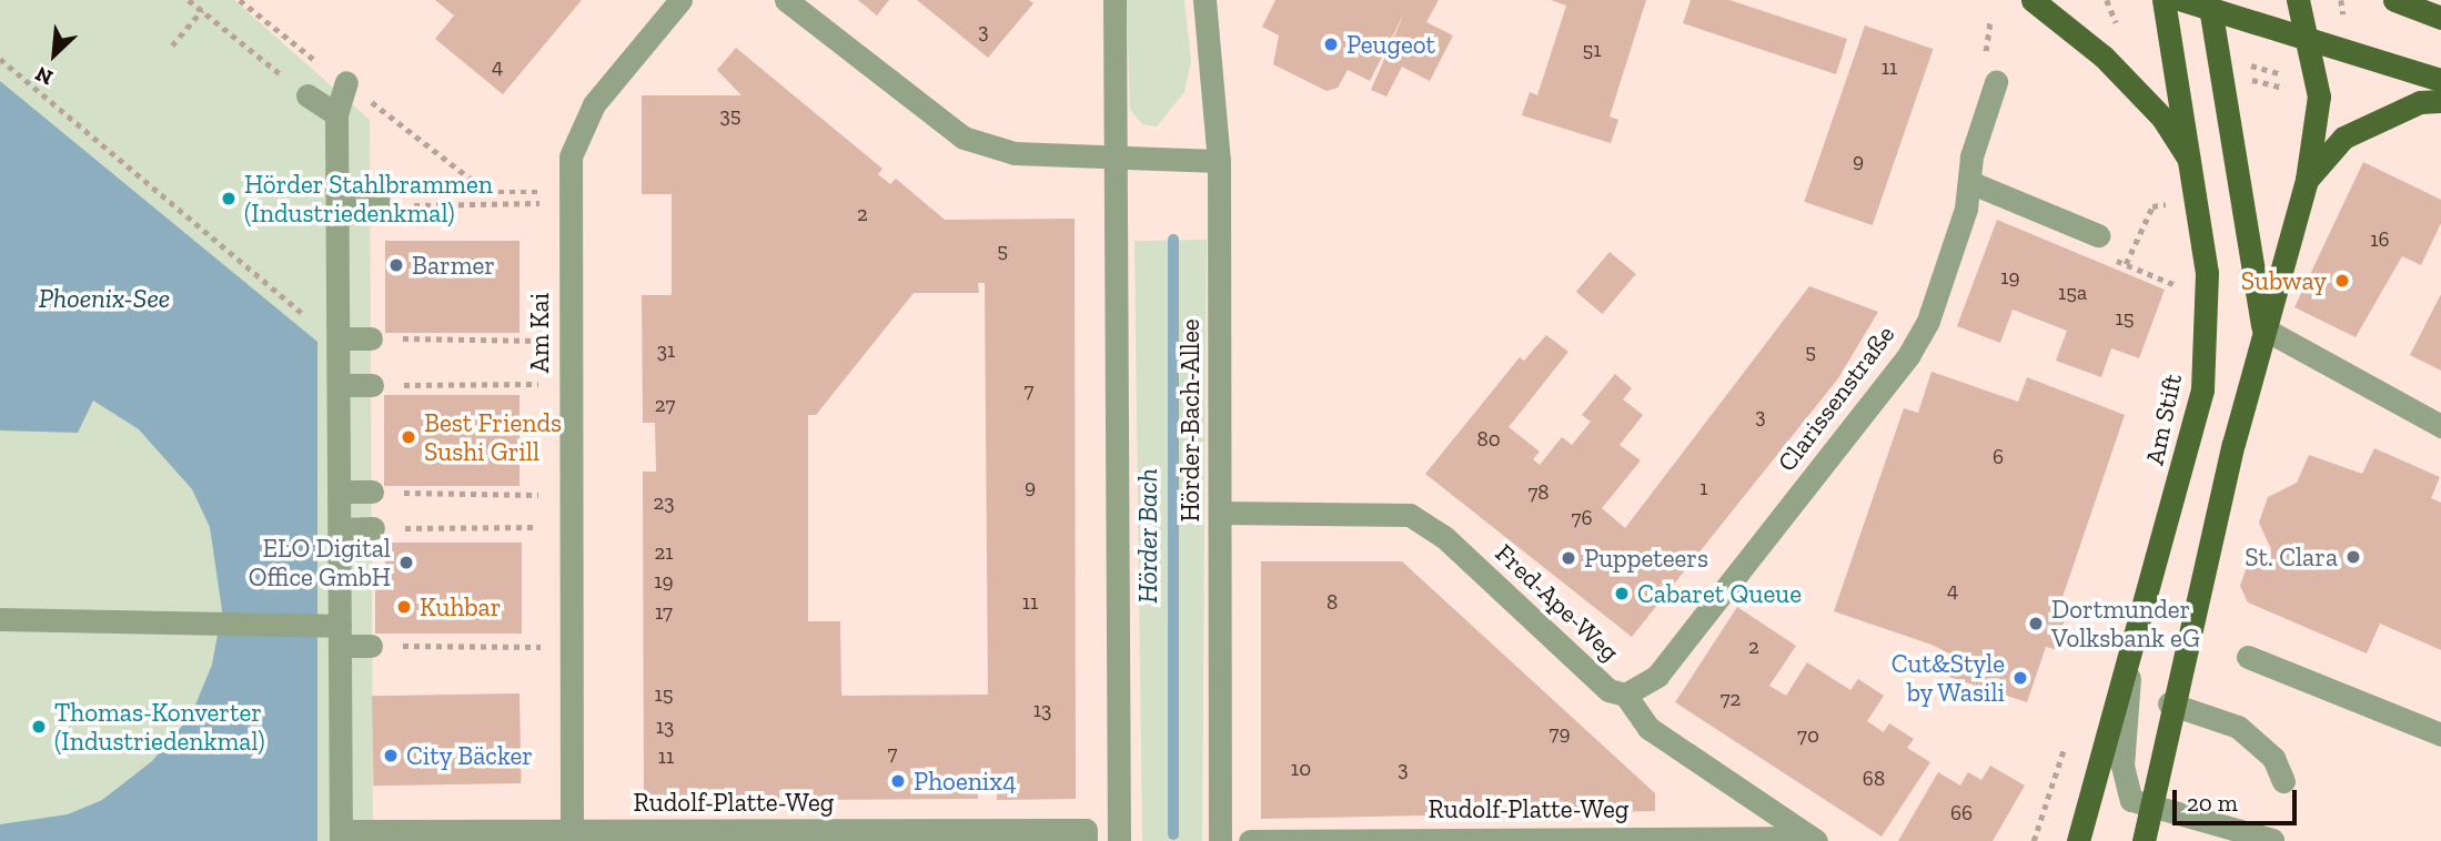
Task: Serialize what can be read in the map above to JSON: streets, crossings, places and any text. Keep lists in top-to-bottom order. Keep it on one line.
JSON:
{"streets":{"main road":["Am Stift"],"street":["Am Kai","Clarissenstraße","Hörder-Bach-Allee","Fred-Ape-Weg","Rudolf-Platte-Weg"]},"crossings":[["Am Kai","Rudolf-Platte-Weg"],["Clarissenstraße","Fred-Ape-Weg"],["Hörder-Bach-Allee","Fred-Ape-Weg"],["Fred-Ape-Weg","Rudolf-Platte-Weg"]],"water":["Phoenix-See","Hörder Bach"],"places":["Peugeot","Hörder Stahlbrammen (Industriedenkmal)","Barmer","Subway","Best Friends Sushi Grill","St. Clara","Puppeteers","ELO Digital Office GmbH","Cabaret Queue","Kuhbar","Dortmunder Volksbank eG","Cut&Style by Wasili","Thomas-Konverter (Industriedenkmal)","City Bäcker","Phoenix4"],"house_numbers":["3","51","4","11","35","9","2","16","5","19","15a","15","31","5","7","27","3","80","6","9","1","78","23","76","21","19","4","11","8","17","2","15","72","13","13","79","70","7","11","10","3","68","66"],"scale_bar":"20 m","north":"bottom left"}
